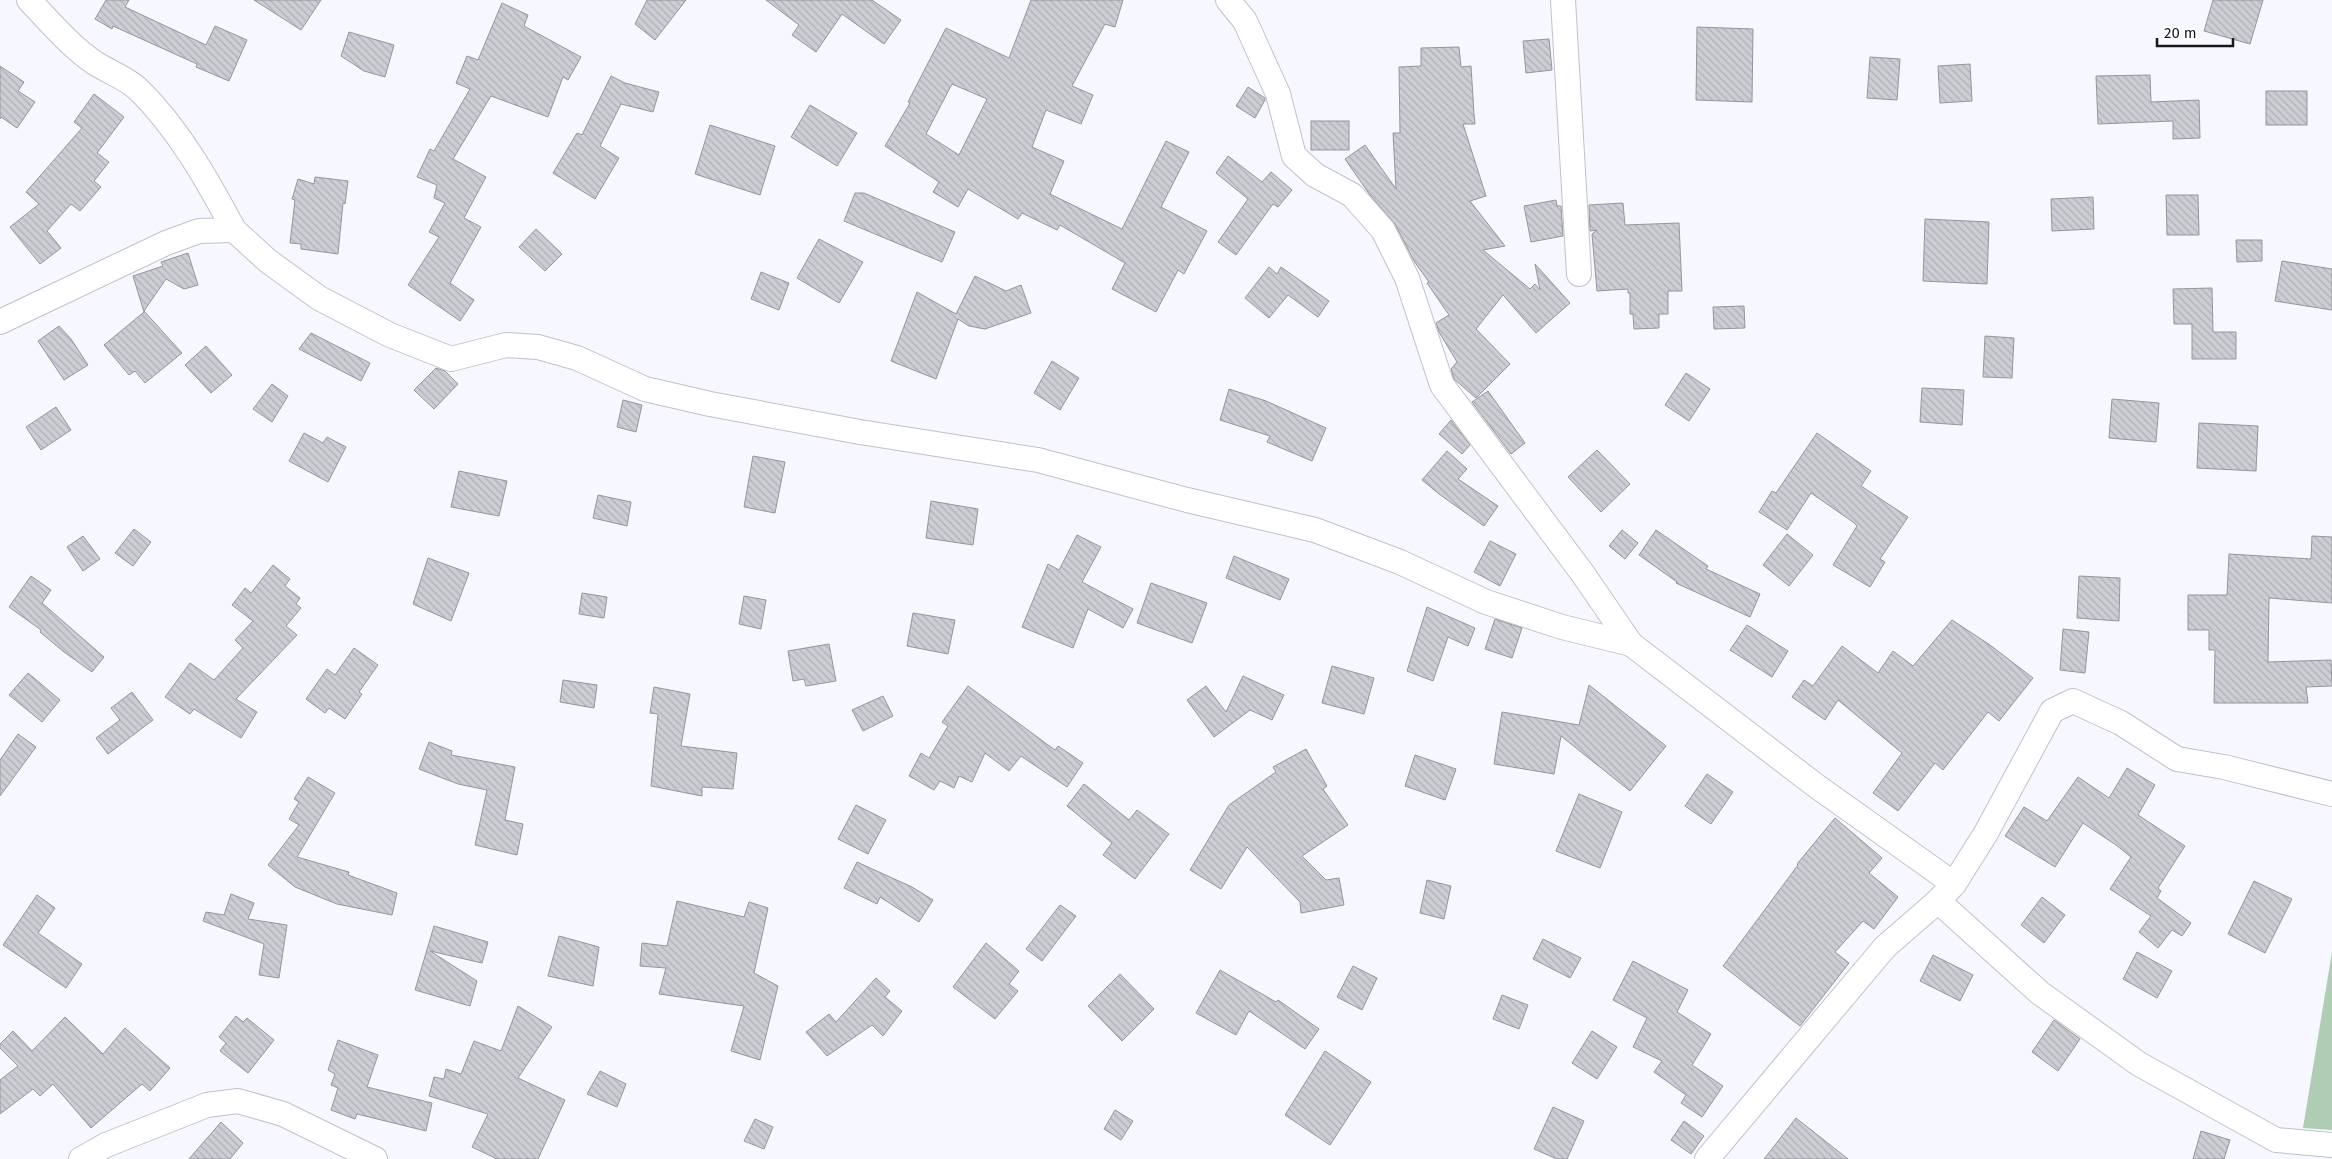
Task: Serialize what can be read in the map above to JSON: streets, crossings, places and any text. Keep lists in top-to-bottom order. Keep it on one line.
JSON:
{"scale_bar":"20 m"}
